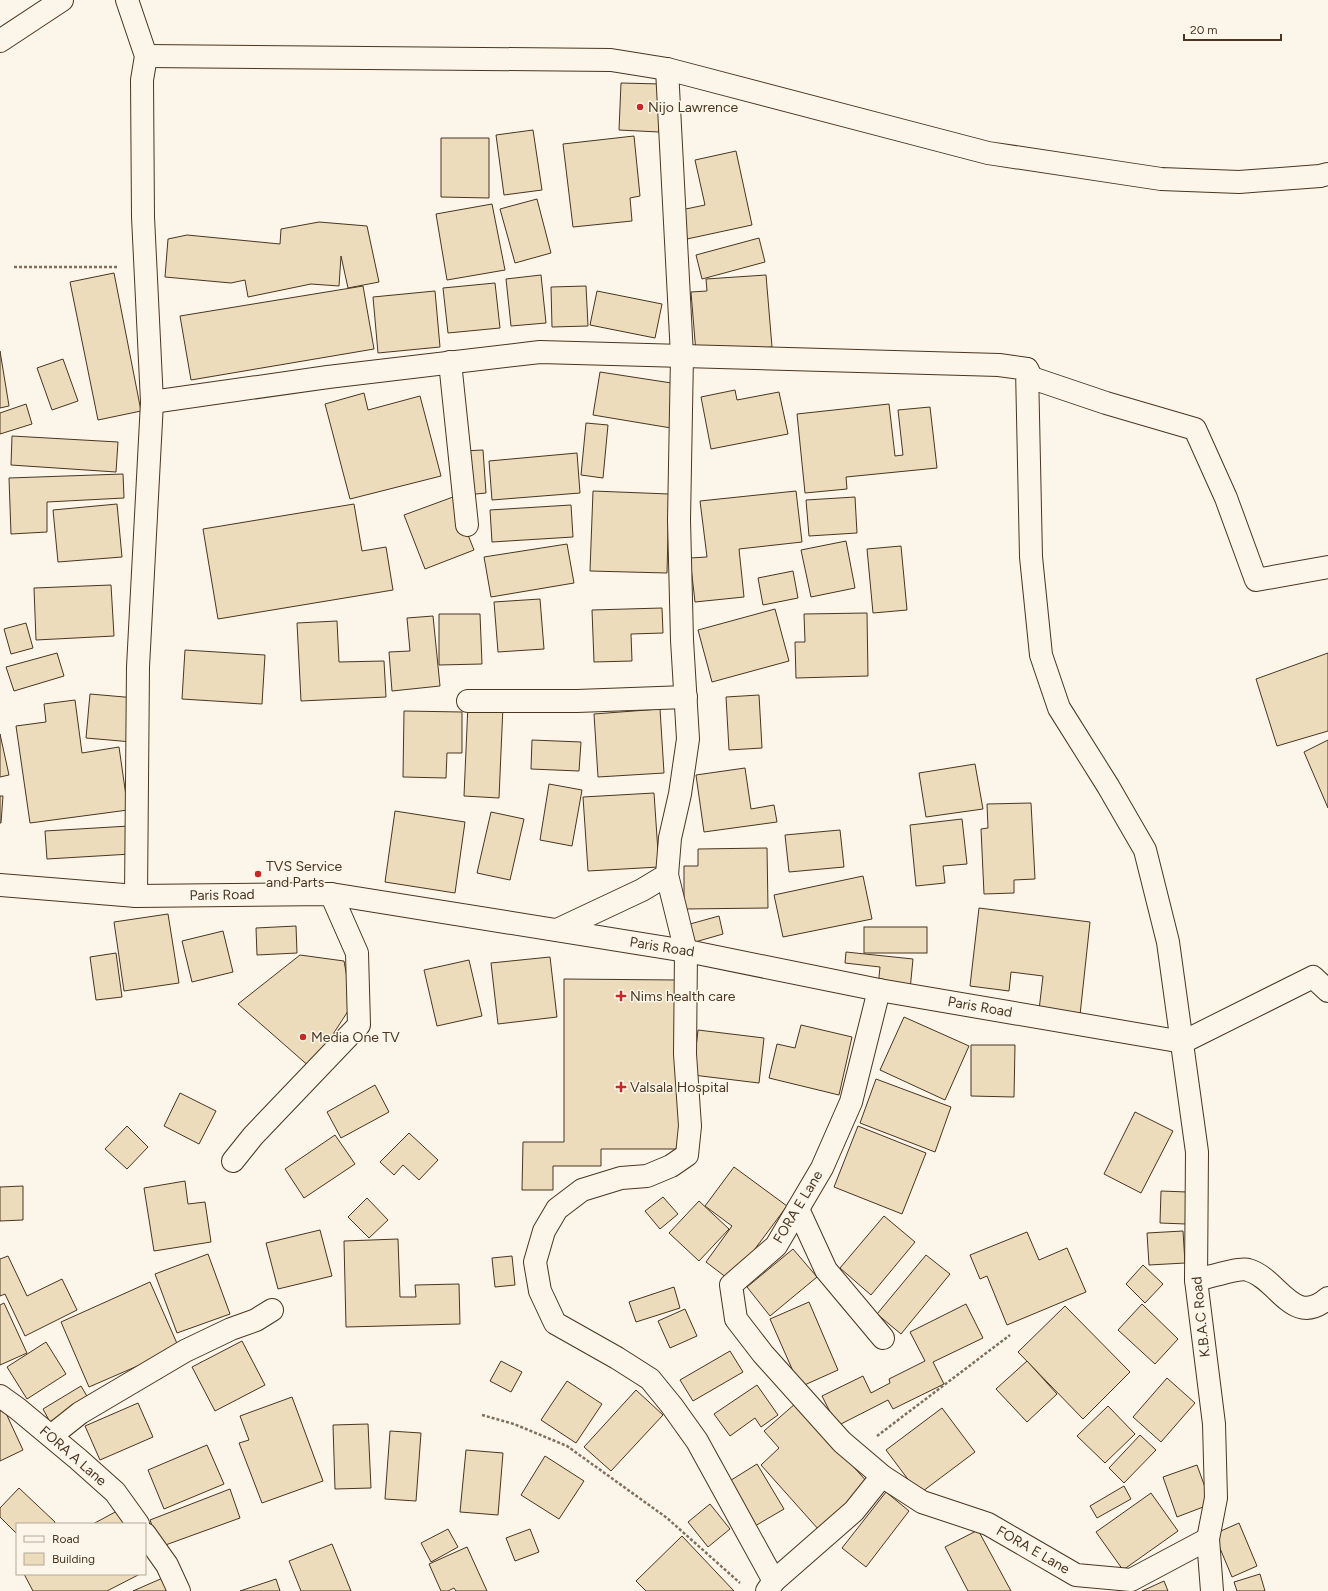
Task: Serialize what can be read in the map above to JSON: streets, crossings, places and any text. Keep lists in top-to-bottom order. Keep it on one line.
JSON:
{"streets":{"street":["Paris Road","FORA E Lane","K.B.A.C Road","FORA A Lane"]},"crossings":[["Paris Road","FORA E Lane"],["Paris Road","K.B.A.C Road"],["FORA E Lane","K.B.A.C Road"]],"places":{"other":["Nijo Lawrence","TVS Service and Parts","Media One TV"],"health":["Nims health care","Valsala Hospital"]},"legend":["Road","Building"],"scale_bar":"20 m"}
